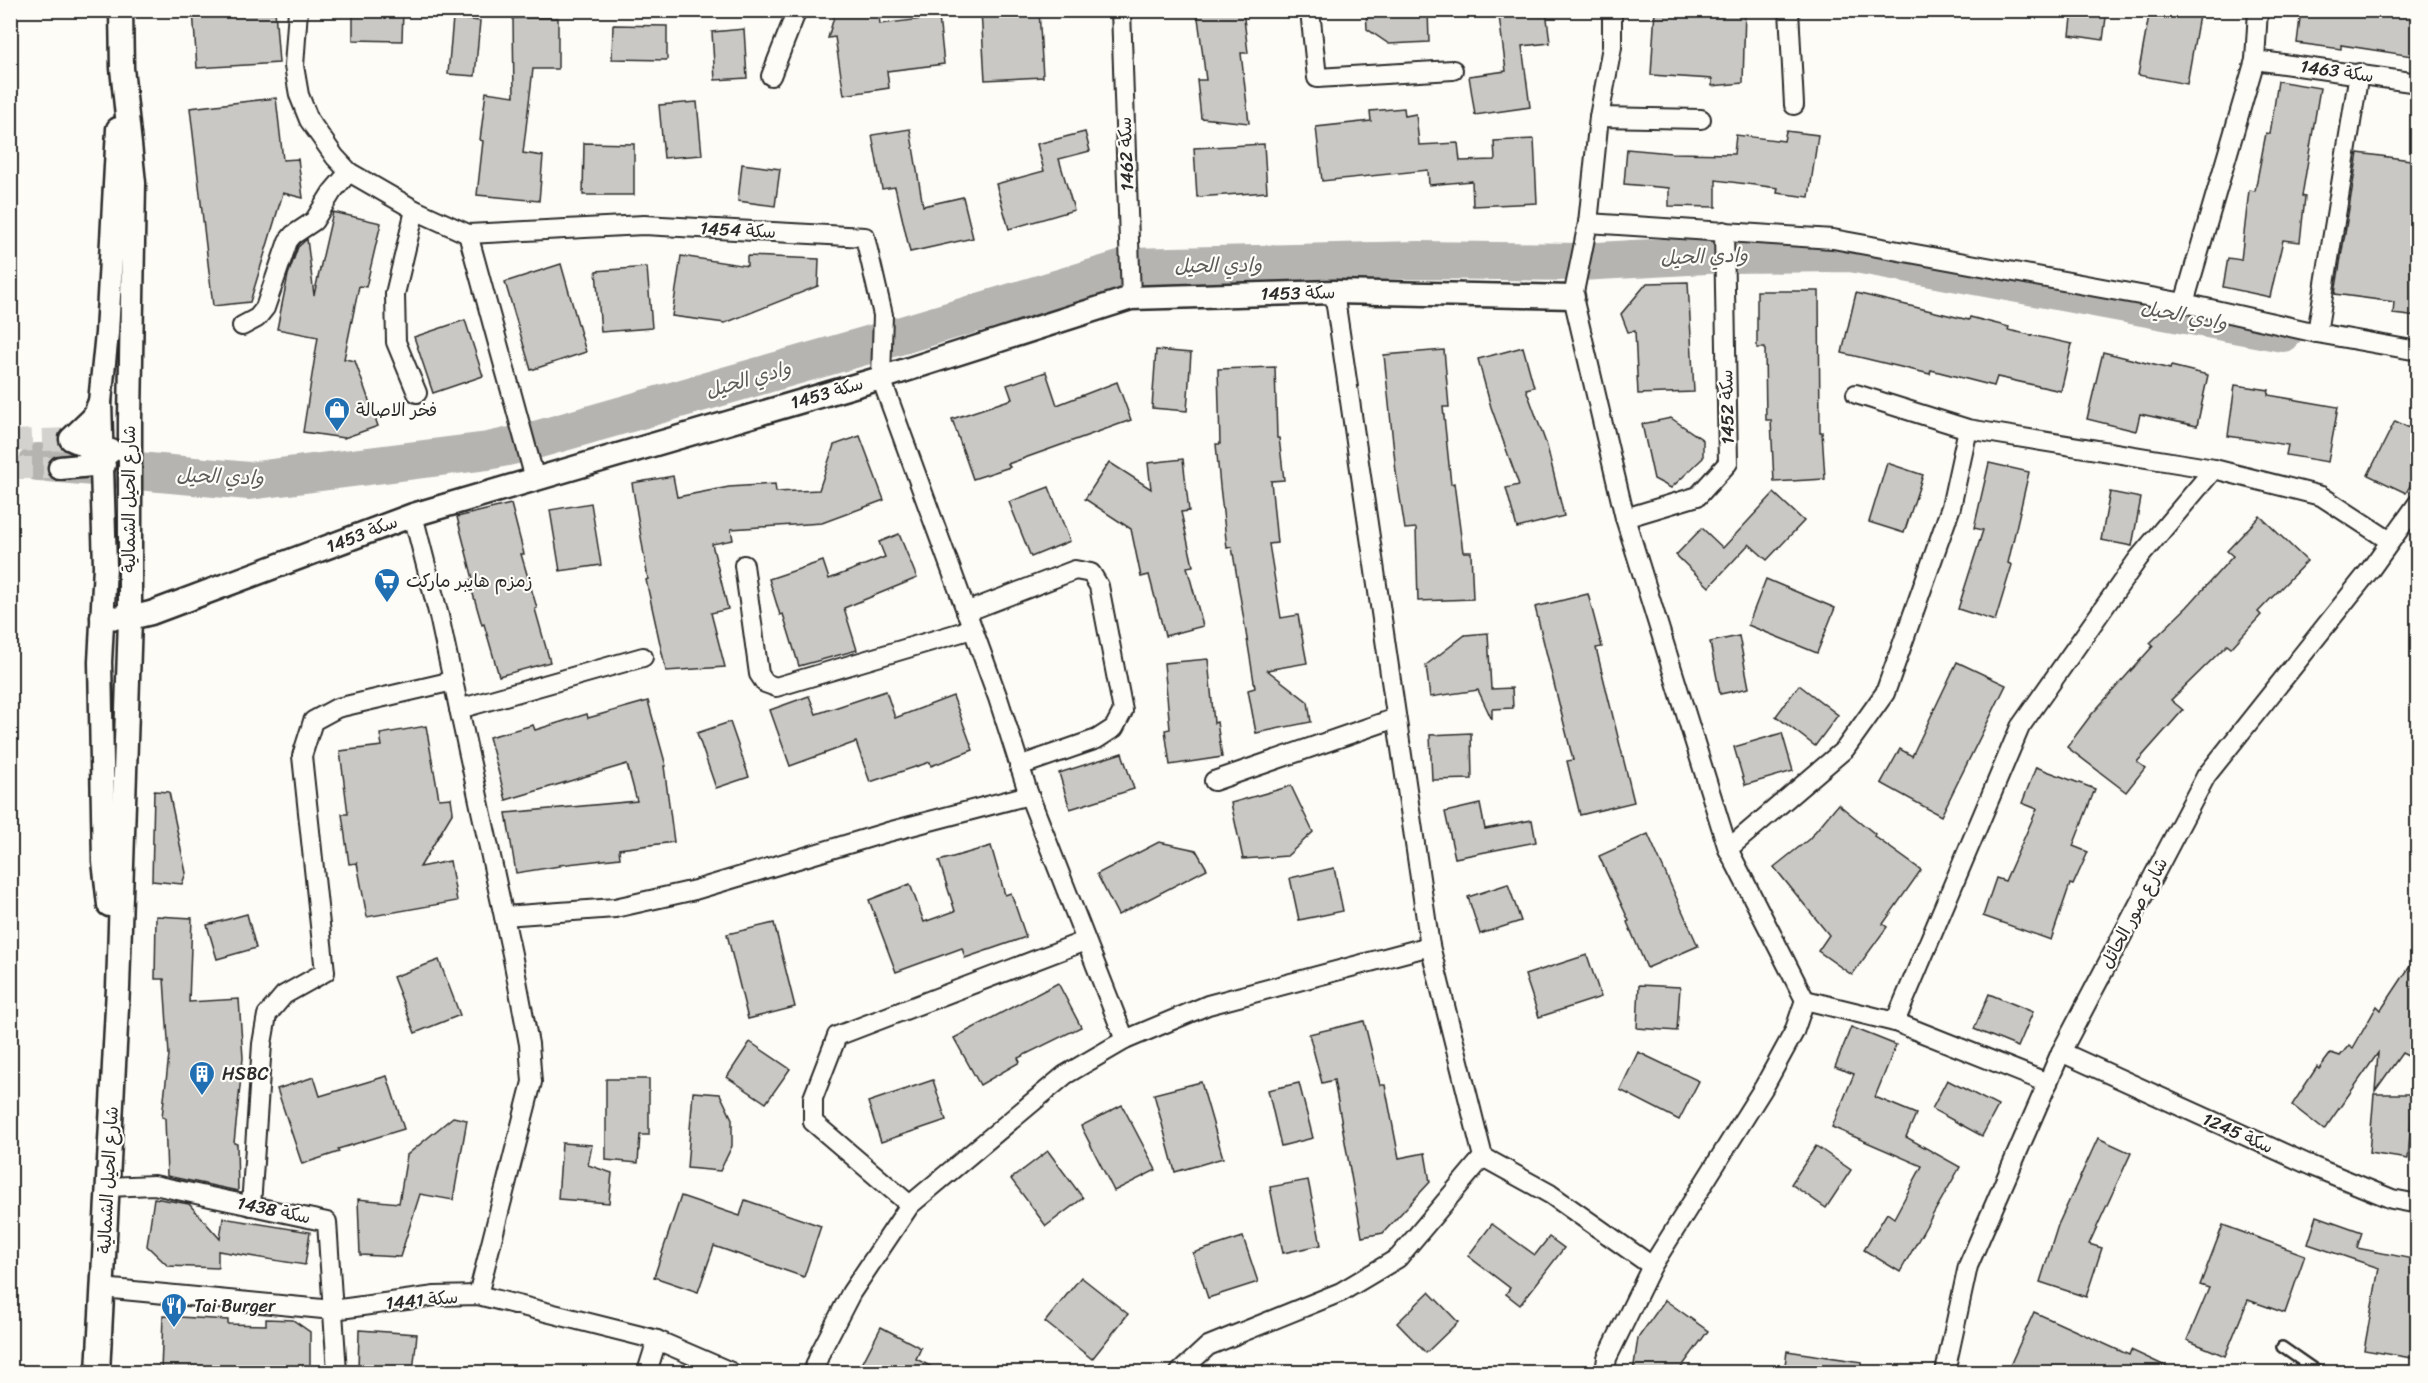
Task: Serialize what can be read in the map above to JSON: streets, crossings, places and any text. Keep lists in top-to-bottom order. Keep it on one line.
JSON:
{"streets":{"street":["سكة 1463","سكة 1462","سكة 1454","سكة 1453","سكة 1452","شارع الحيل الشمالية","شارع صور الحائل","سكة 1245","سكة 1438","سكة 1441"]},"crossings":[["سكة 1462","سكة 1453"],["سكة 1454","سكة 1453"],["سكة 1453","شارع الحيل الشمالية"],["شارع الحيل الشمالية","سكة 1438"],["شارع الحيل الشمالية","سكة 1441"],["شارع صور الحائل","سكة 1245"],["سكة 1438","سكة 1441"]],"water":["وادي الحيل"],"places":{"shop":["فخر الاصالة"],"supermarket":["زمزم هايبر ماركت"],"building":["HSBC"],"restaurant":["Tai Burger"]}}
